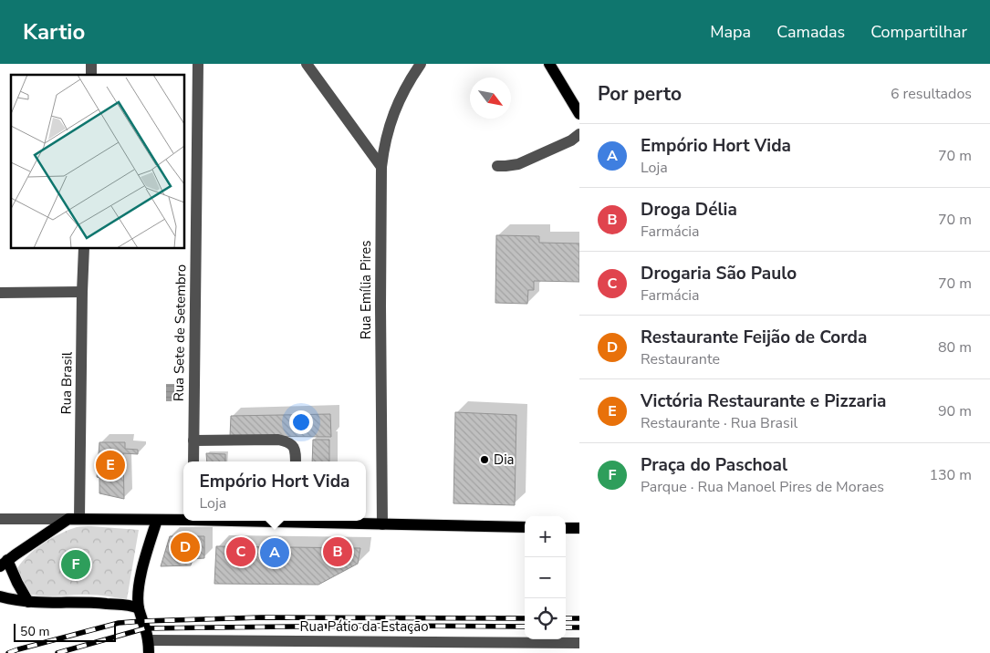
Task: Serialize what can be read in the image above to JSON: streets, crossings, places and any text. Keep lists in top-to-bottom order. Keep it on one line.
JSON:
{"streets":{"street":["Rua Emília Pires","Rua Sete de Setembro","Rua Brasil","Rua Pátio da Estação"]},"places":["Dia"],"scale_bar":"50 m","north":"bottom right","page":{"header":"Kartio","nav":["Mapa","Camadas","Compartilhar"],"heading":["Por perto","6 resultados"],"list":[{"mark":"A","name":"Empório Hort Vida","note":"Loja","value":"70 m"},{"mark":"B","name":"Droga Délia","note":"Farmácia","value":"70 m"},{"mark":"C","name":"Drogaria São Paulo","note":"Farmácia","value":"70 m"},{"mark":"D","name":"Restaurante Feijão de Corda","note":"Restaurante","value":"80 m"},{"mark":"E","name":"Victória Restaurante e Pizzaria","note":"Restaurante · Rua Brasil","value":"90 m"},{"mark":"F","name":"Praça do Paschoal","note":"Parque · Rua Manoel Pires de Moraes","value":"130 m"}],"pins":["E","D","B","C","A","F"],"popup":["Empório Hort Vida","Loja"],"map_buttons":["+","−"],"scale":"50 m"}}
